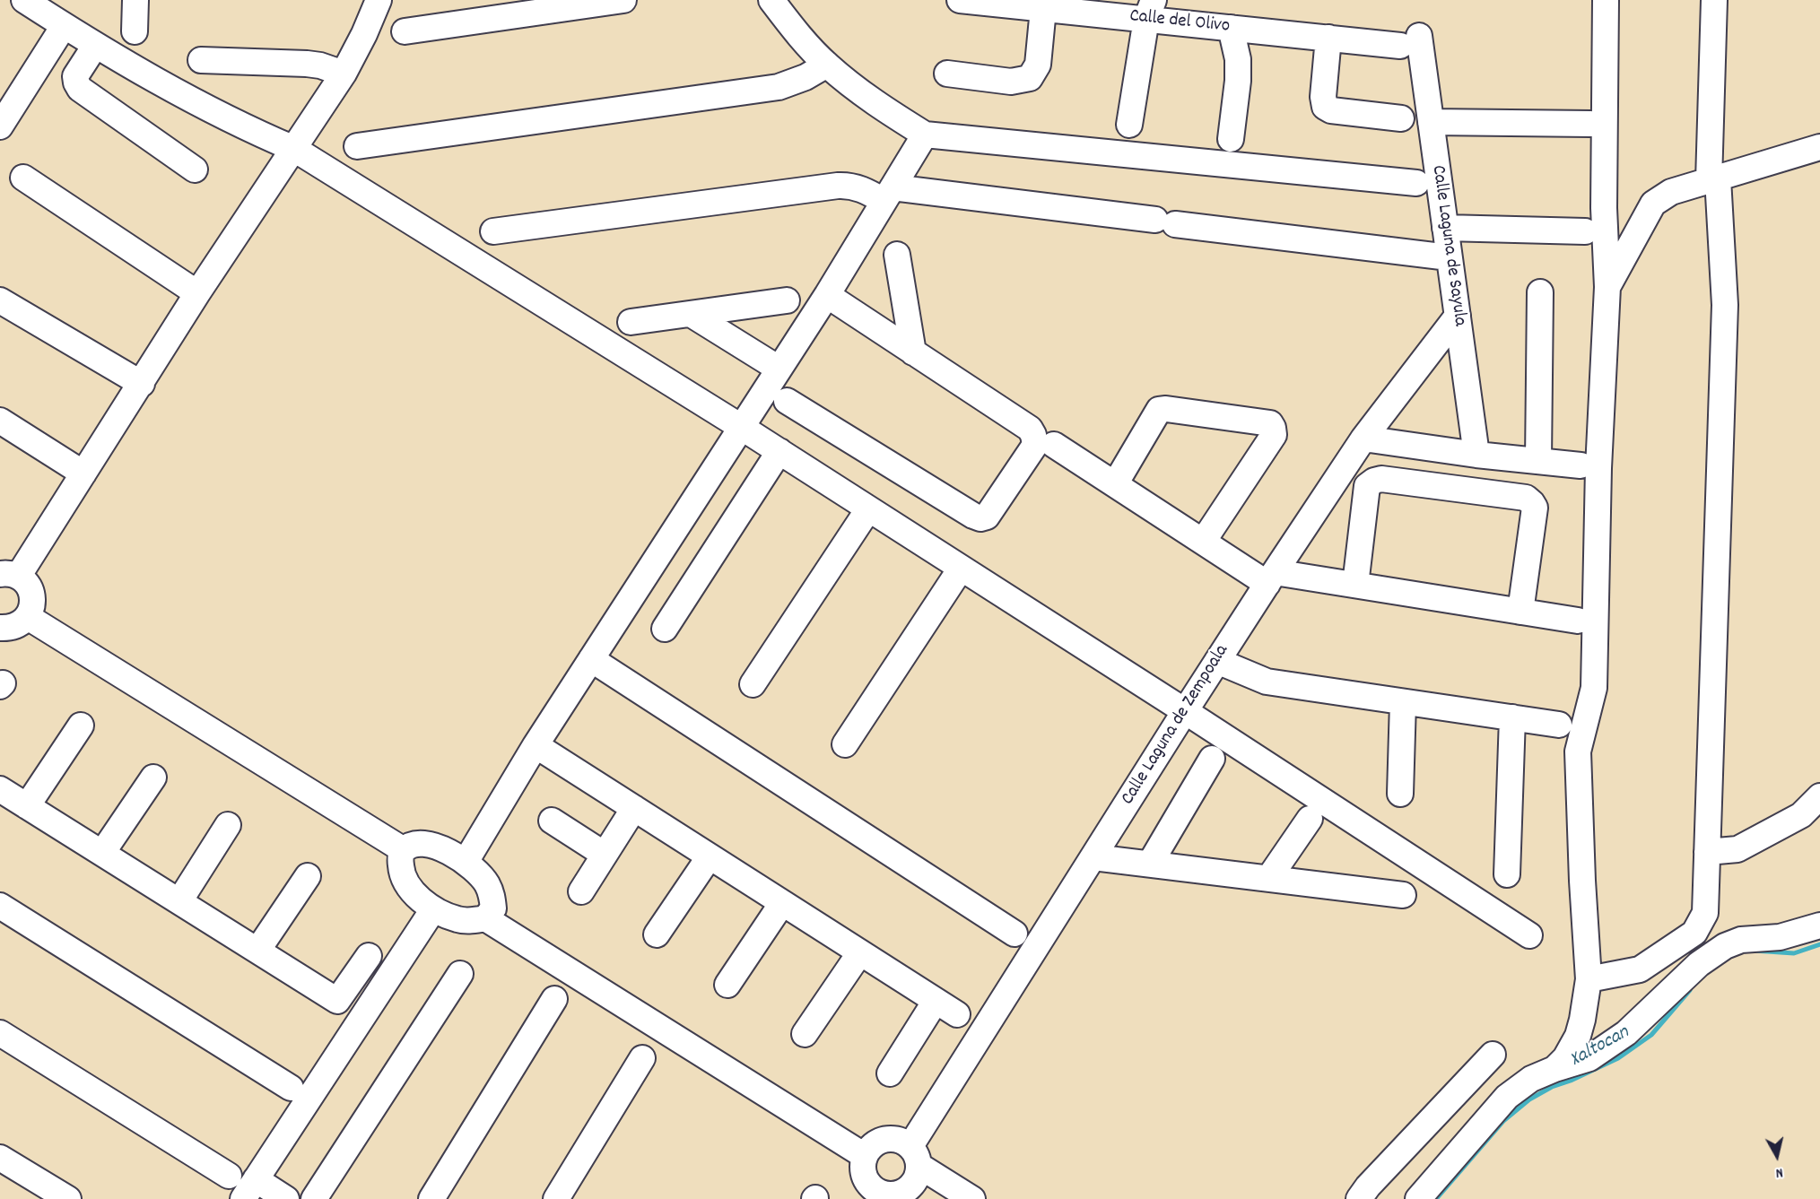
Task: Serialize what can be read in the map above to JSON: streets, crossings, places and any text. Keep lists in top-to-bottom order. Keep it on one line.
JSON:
{"streets":{"street":["Calle del Olivo","Calle Laguna de Sayula","Calle Laguna de Zempoala"]},"crossings":[["Calle del Olivo","Calle Laguna de Sayula"],["Calle Laguna de Sayula","Calle Laguna de Zempoala"]],"water":["Xaltocan"],"north":"bottom"}
